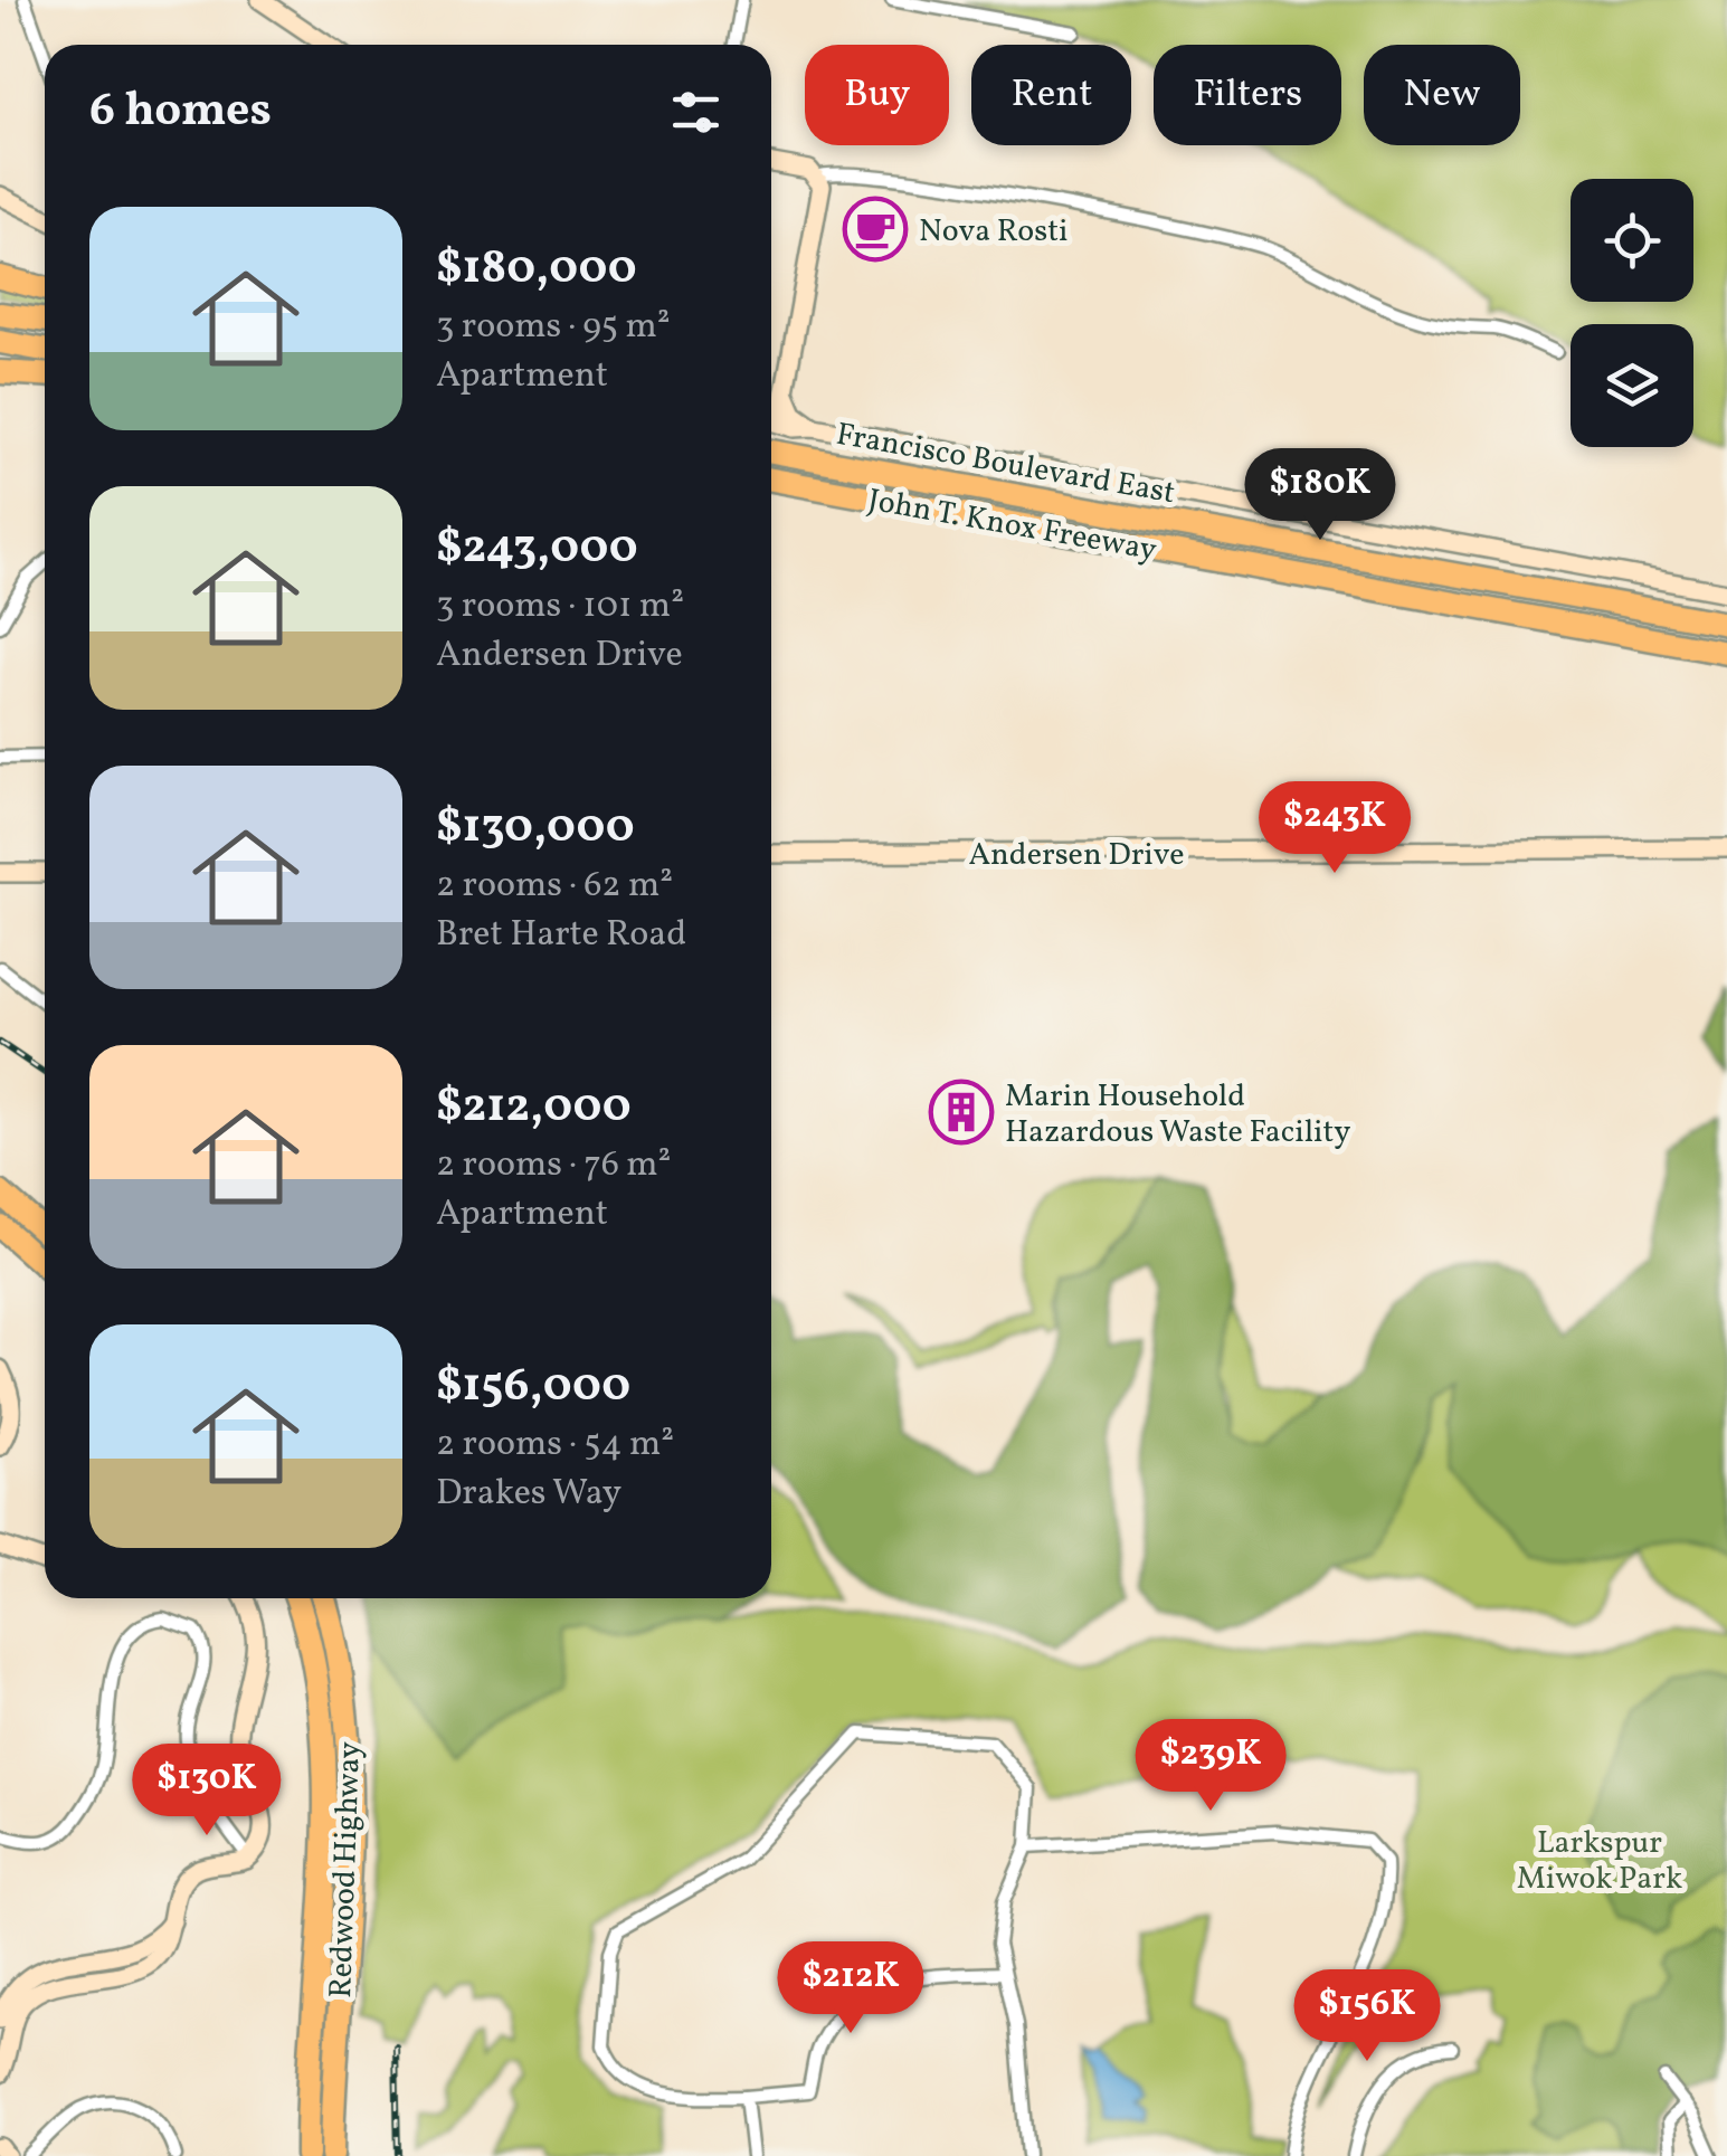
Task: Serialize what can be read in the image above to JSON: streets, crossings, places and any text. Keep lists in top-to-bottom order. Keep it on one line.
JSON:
{"streets":{"highway":["John T. Knox Freeway","Redwood Highway"],"street":["Francisco Boulevard East","Andersen Drive"]},"parks":["Larkspur Miwok Park"],"places":{"cafe":["Nova Rosti"],"building":["Marin Household Hazardous Waste Facility"]},"page":{"chip":["Buy","Rent","Filters","New"],"heading":"6 homes","list":[{"name":"$180,000","note":"3 rooms · 95 m² · Apartment"},{"name":"$243,000","note":"3 rooms · 101 m² · Andersen Drive"},{"name":"$130,000","note":"2 rooms · 62 m² · Bret Harte Road"},{"name":"$212,000","note":"2 rooms · 76 m² · Apartment"},{"name":"$156,000","note":"2 rooms · 54 m² · Drakes Way"}],"price":["$180K","$243K","$239K","$130K","$212K","$156K"]}}
